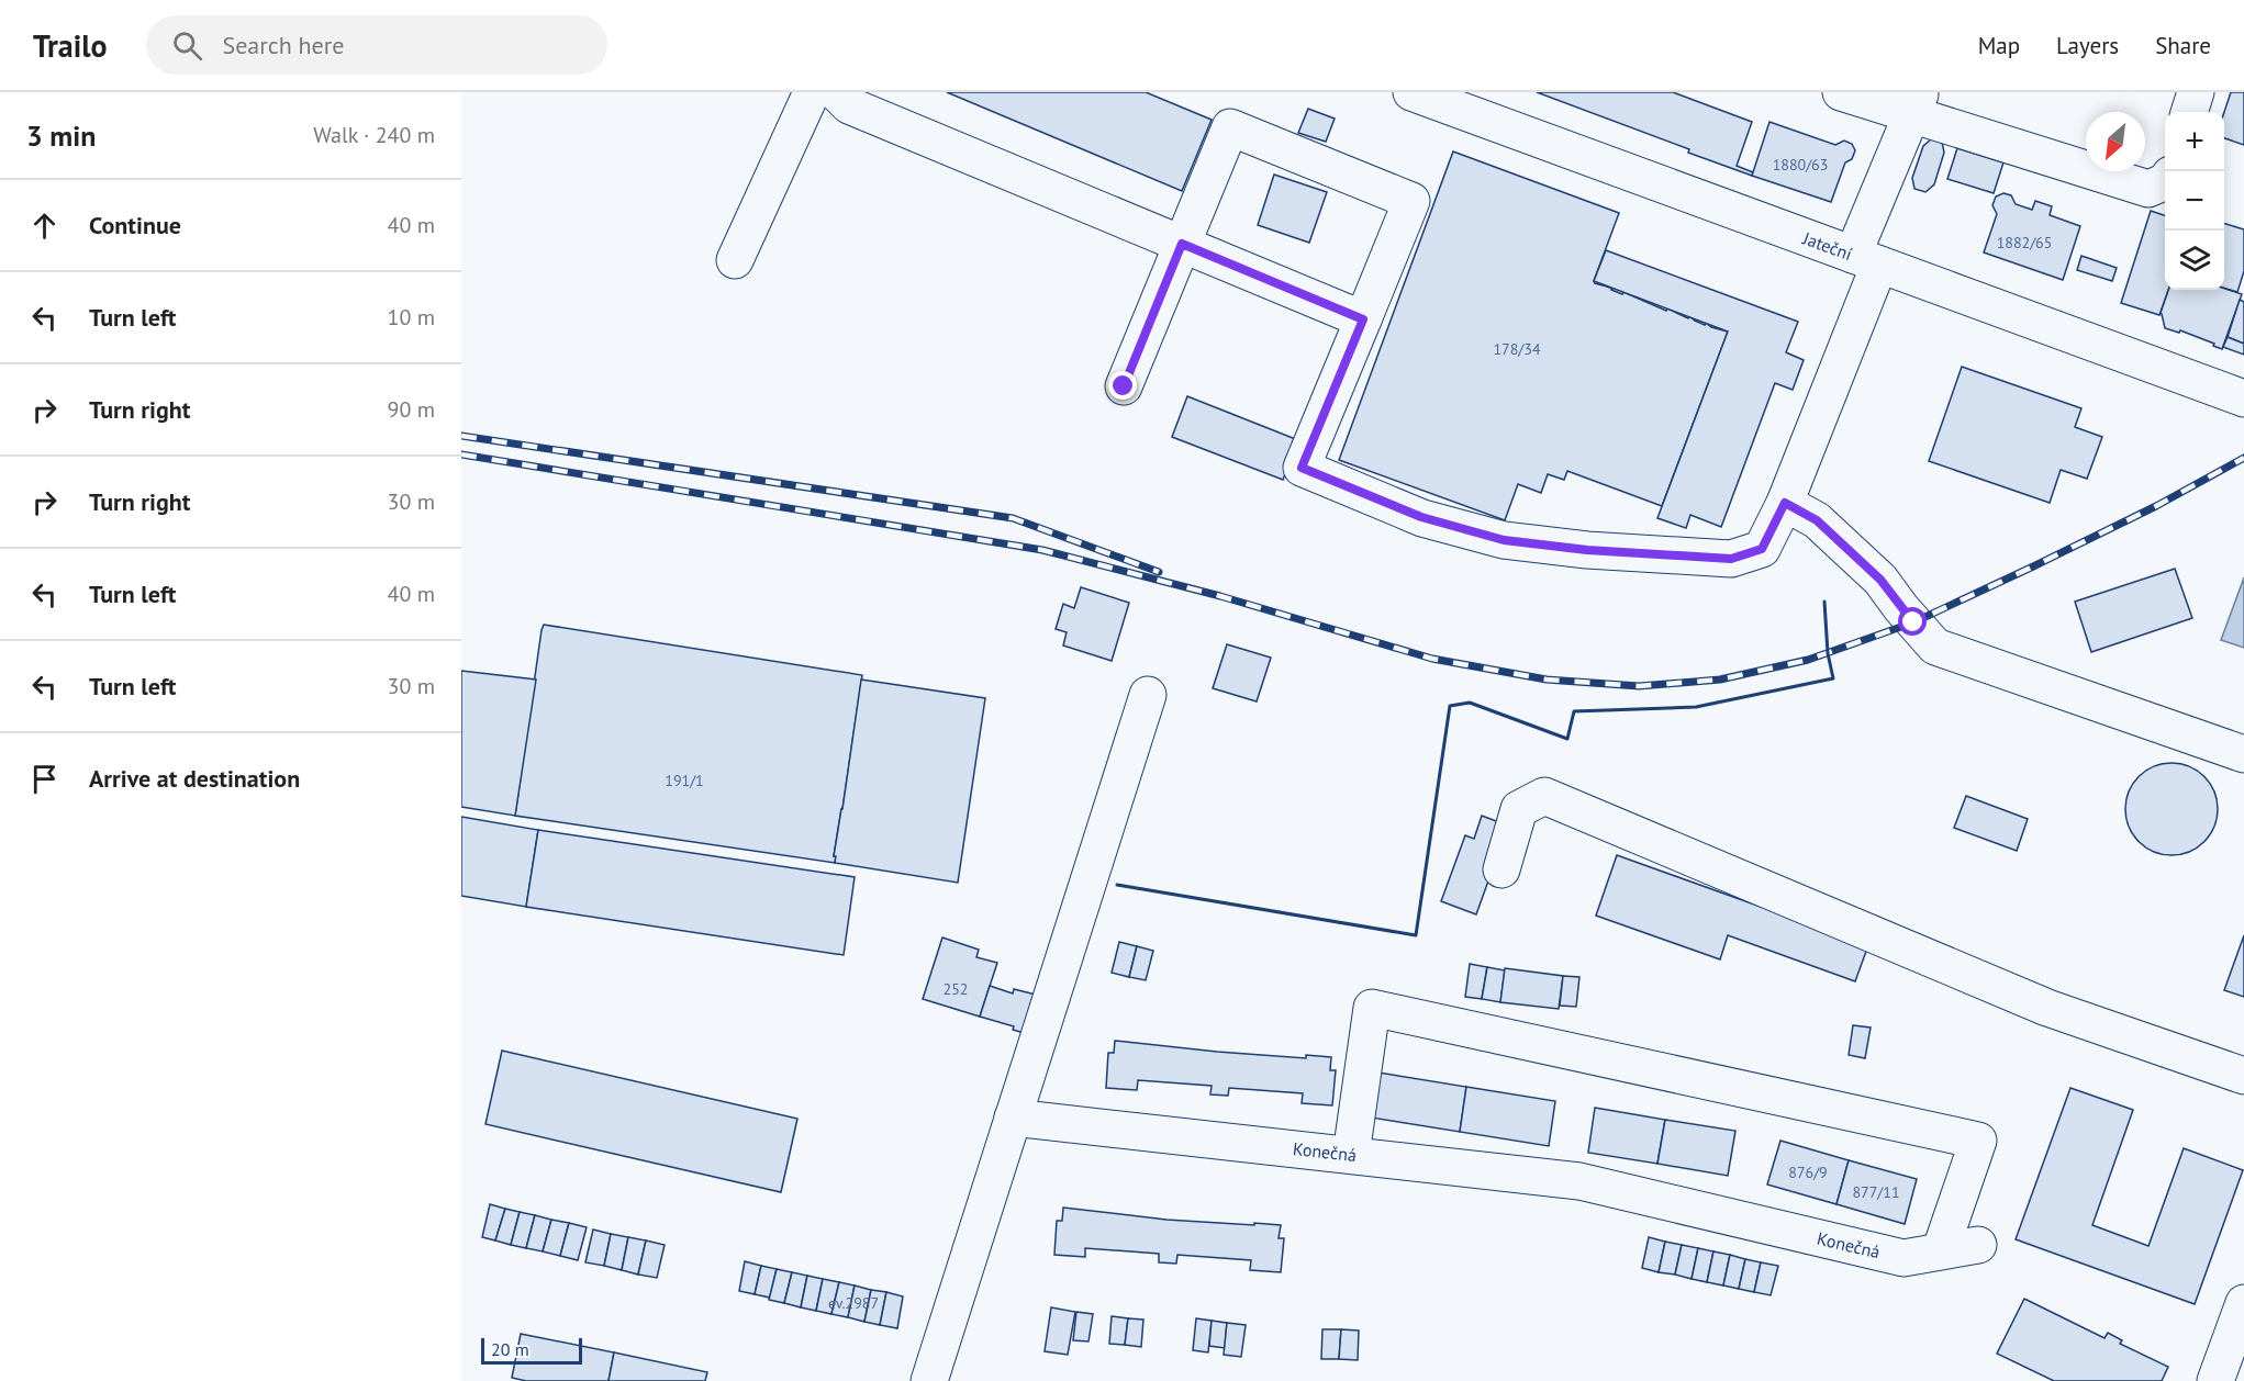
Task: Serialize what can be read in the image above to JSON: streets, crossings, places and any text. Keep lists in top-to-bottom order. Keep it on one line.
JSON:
{"streets":{"street":["Jateční","Konečná"]},"house_numbers":["1880/63","1882/65","178/34","191/1","252","876/9","877/11","ev.2987"],"scale_bar":"20 m","north":"bottom left","page":{"header":"Trailo","search":"Search here","nav":["Map","Layers","Share"],"heading":["3 min","Walk · 240 m"],"map_buttons":["+","−"],"list":[["Continue","40 m"],["Turn left","10 m"],["Turn right","90 m"],["Turn right","30 m"],["Turn left","40 m"],["Turn left","30 m"],"Arrive at destination"],"scale":"20 m"}}
